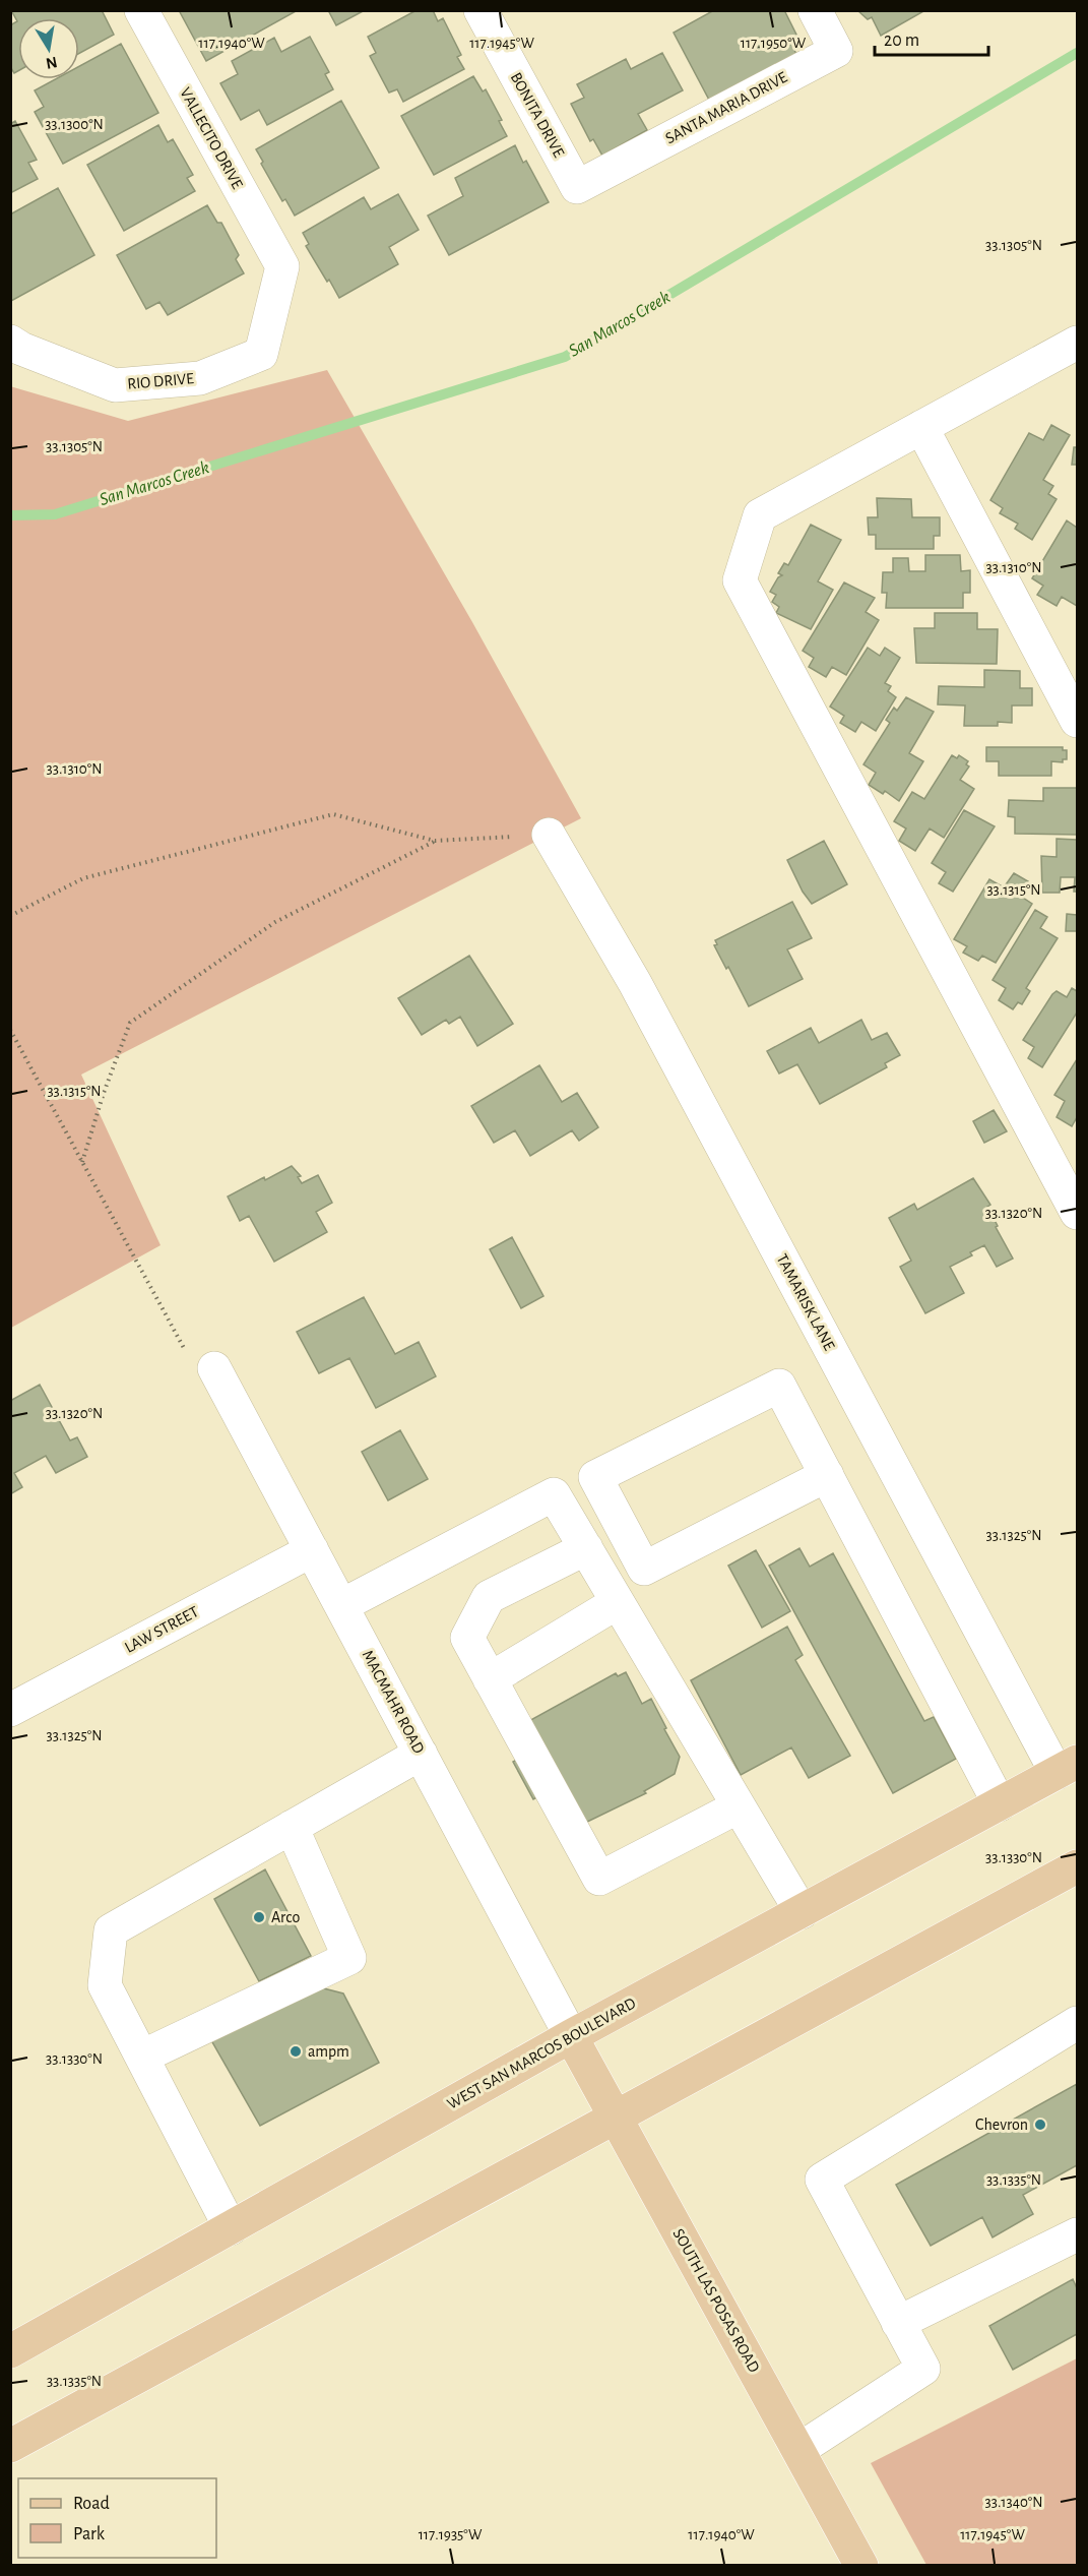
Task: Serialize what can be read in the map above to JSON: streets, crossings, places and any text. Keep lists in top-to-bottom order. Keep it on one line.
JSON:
{"streets":{"main road":["WEST SAN MARCOS BOULEVARD","SOUTH LAS POSAS ROAD"],"street":["SANTA MARIA DRIVE","BONITA DRIVE","VALLECITO DRIVE","RIO DRIVE","TAMARISK LANE","LAW STREET","MACMAHR ROAD"]},"crossings":[["SANTA MARIA DRIVE","BONITA DRIVE"],["VALLECITO DRIVE","RIO DRIVE"],["TAMARISK LANE","WEST SAN MARCOS BOULEVARD"],["LAW STREET","MACMAHR ROAD"],["MACMAHR ROAD","WEST SAN MARCOS BOULEVARD"],["MACMAHR ROAD","SOUTH LAS POSAS ROAD"],["WEST SAN MARCOS BOULEVARD","SOUTH LAS POSAS ROAD"]],"water":["San Marcos Creek"],"places":["Arco","ampm","Chevron"],"legend":["Road","Park"],"scale_bar":"20 m","north":"bottom","coordinates":["117.1940°W","117.1945°W","117.1950°W","33.1300°N","33.1305°N","33.1310°N","33.1315°N","33.1320°N","33.1325°N","33.1330°N","33.1335°N","33.1340°N","117.1935°W"]}
